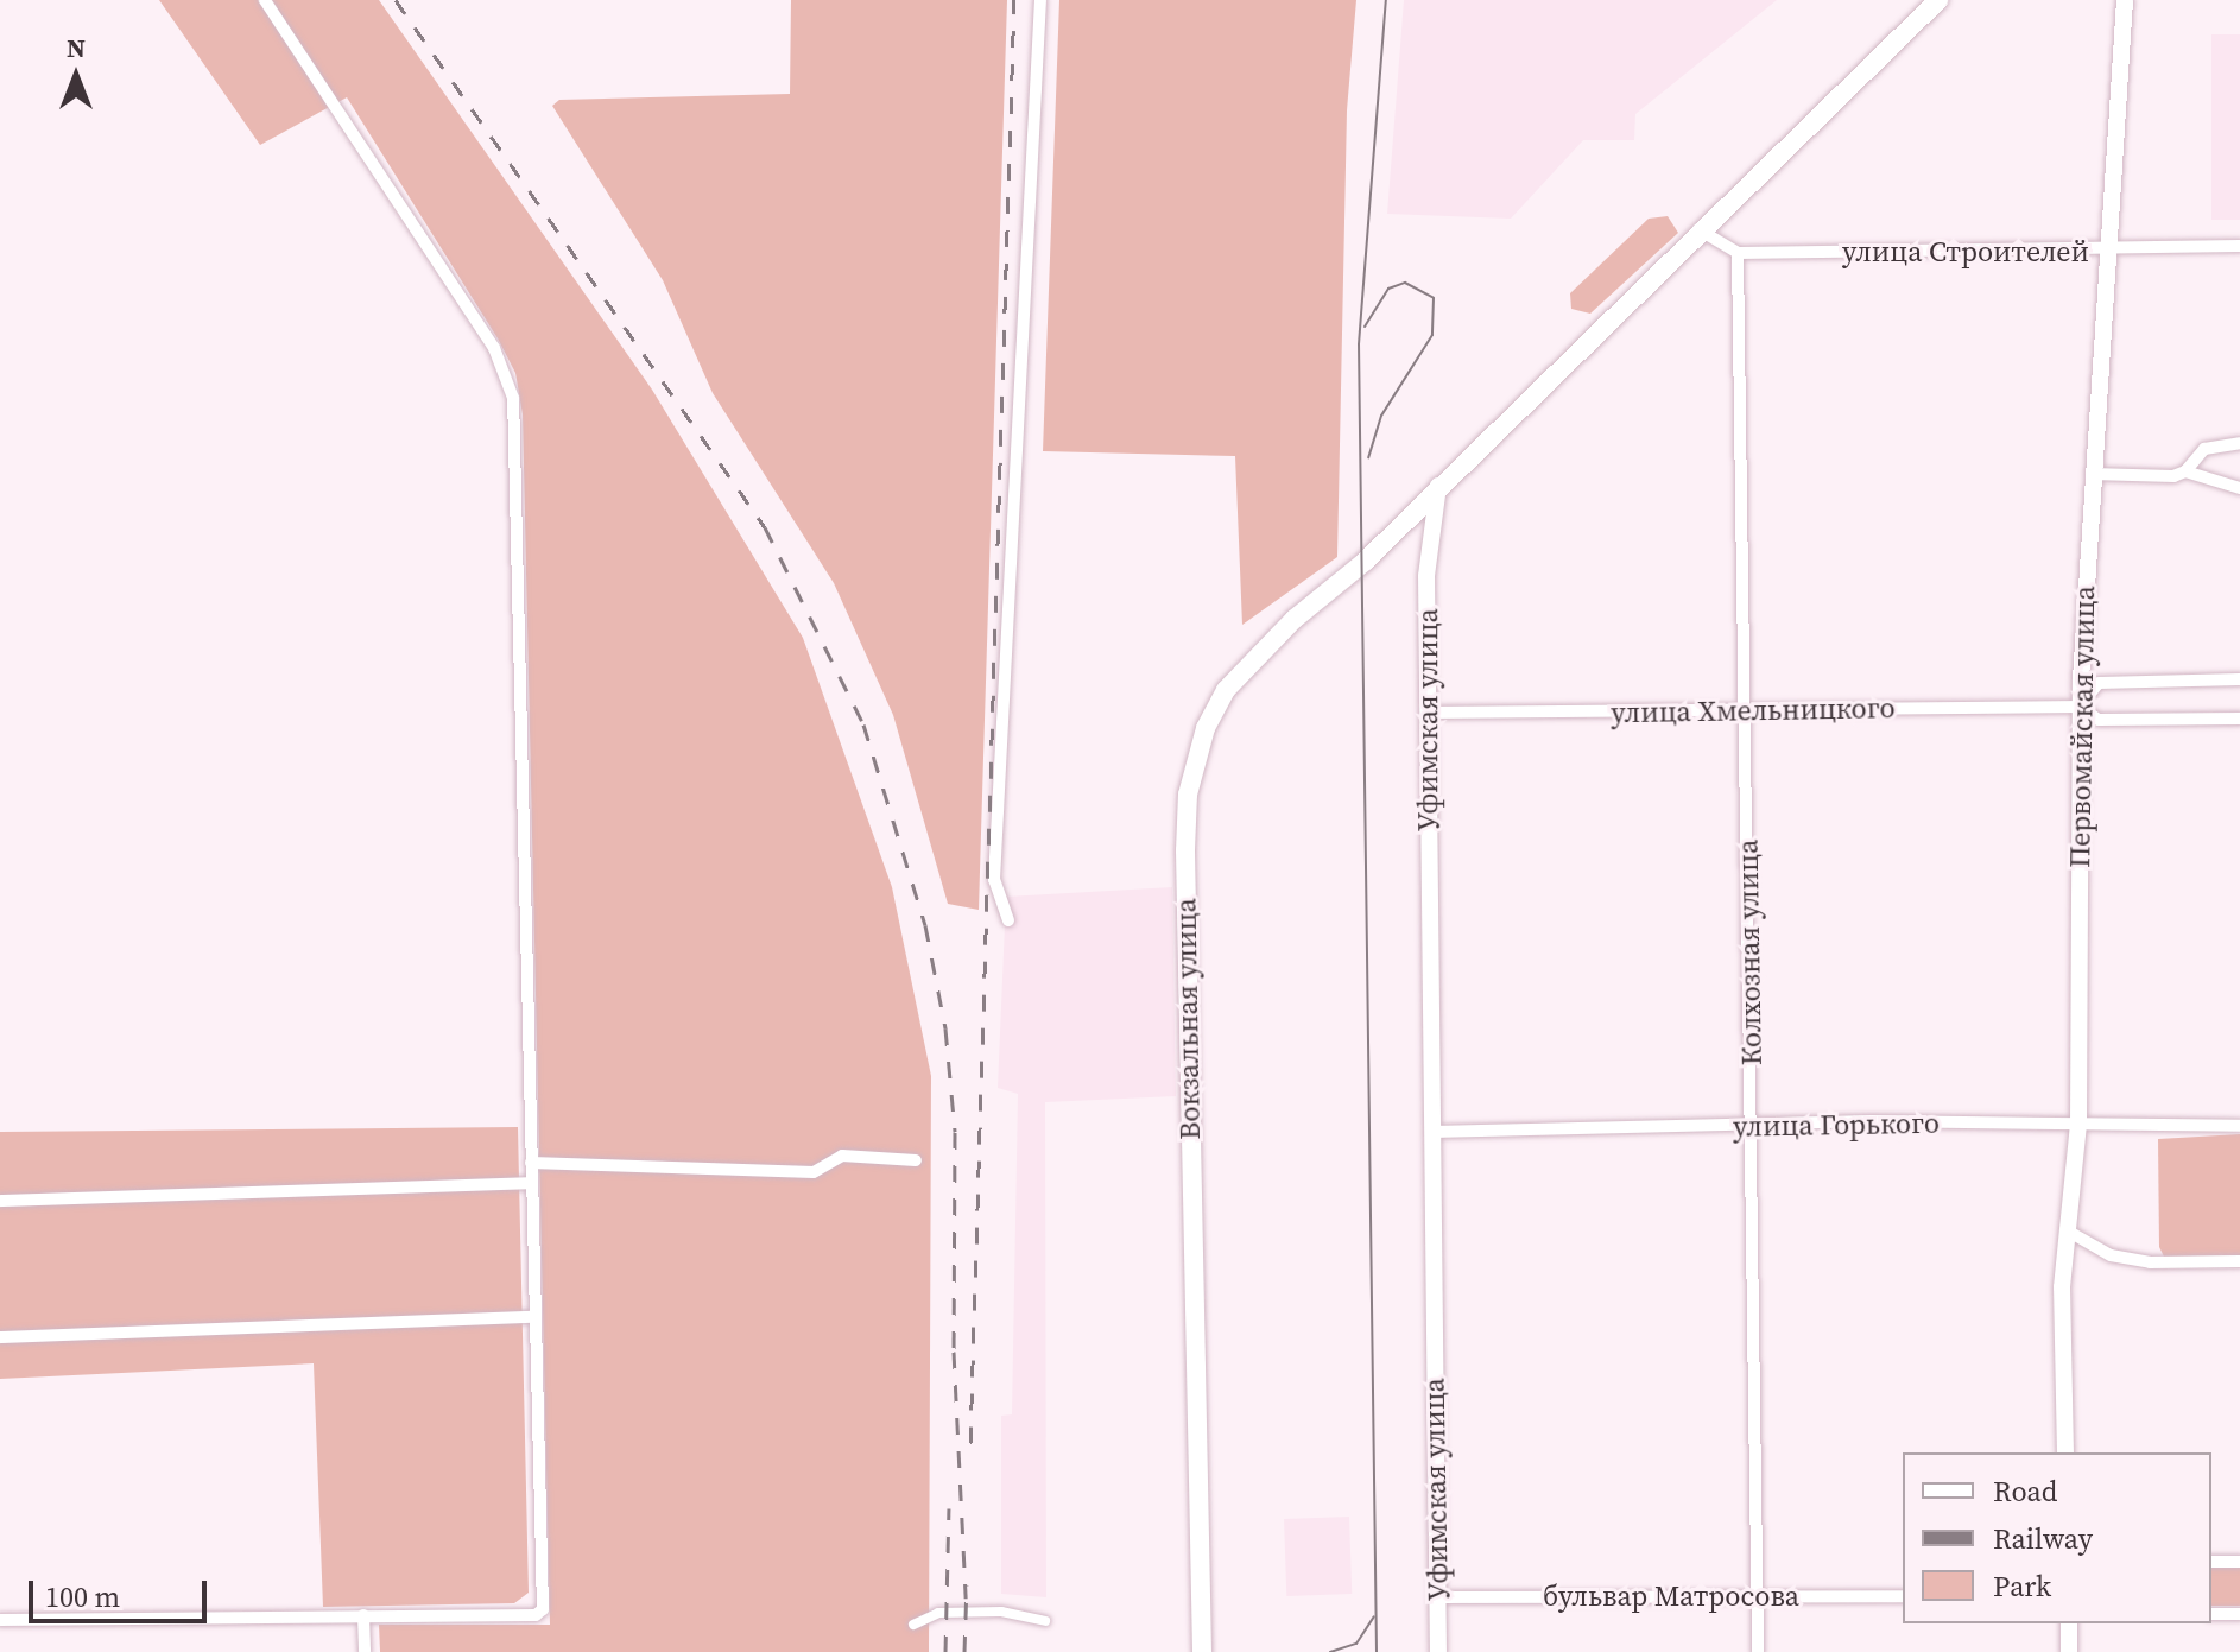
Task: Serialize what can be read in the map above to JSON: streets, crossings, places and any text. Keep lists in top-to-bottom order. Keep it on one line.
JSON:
{"streets":{"main road":["Вокзальная улица"],"street":["улица Строителей","улица Хмельницкого","Уфимская улица","Первомайская улица","Колхозная улица","улица Горького","бульвар Матросова"]},"crossings":[["улица Строителей","Первомайская улица"],["улица Строителей","Колхозная улица"],["улица Хмельницкого","Уфимская улица"],["улица Хмельницкого","Первомайская улица"],["улица Хмельницкого","Колхозная улица"],["Уфимская улица","Вокзальная улица"],["Уфимская улица","улица Горького"],["Уфимская улица","бульвар Матросова"],["Первомайская улица","улица Горького"],["Колхозная улица","улица Горького"],["Колхозная улица","бульвар Матросова"]],"legend":["Road","Railway","Park"],"scale_bar":"100 m","north":"top"}
